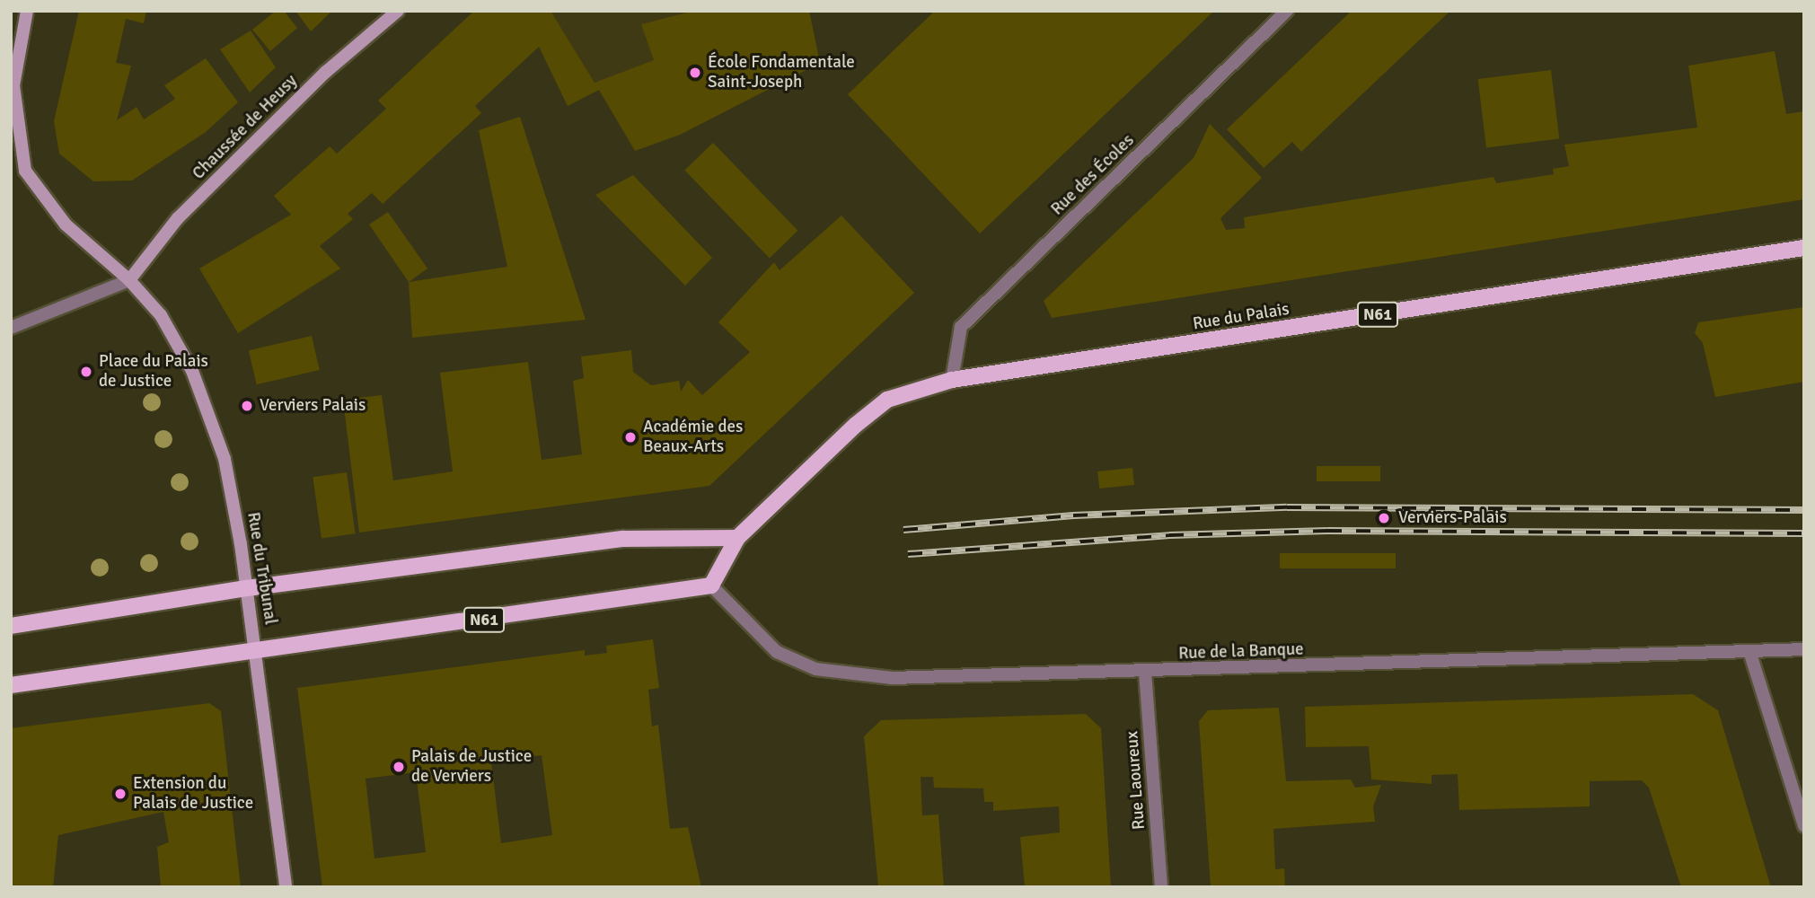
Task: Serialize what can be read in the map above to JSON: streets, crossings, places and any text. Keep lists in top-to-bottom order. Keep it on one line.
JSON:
{"streets":{"main road":["Chaussée de Heusy","N61","Rue du Palais","Rue du Tribunal"],"street":["Rue des Écoles","Rue de la Banque","Rue Laoureux"]},"crossings":[["Chaussée de Heusy","Rue du Tribunal"],["Rue des Écoles","Rue du Palais"],["N61","Rue du Palais"],["N61","Rue du Tribunal"],["N61","Rue de la Banque"],["Rue de la Banque","Rue Laoureux"]],"places":["École Fondamentale Saint-Joseph","Place du Palais de Justice","Verviers Palais","Académie des Beaux-Arts","Verviers-Palais","Palais de Justice de Verviers","Extension du Palais de Justice"]}
